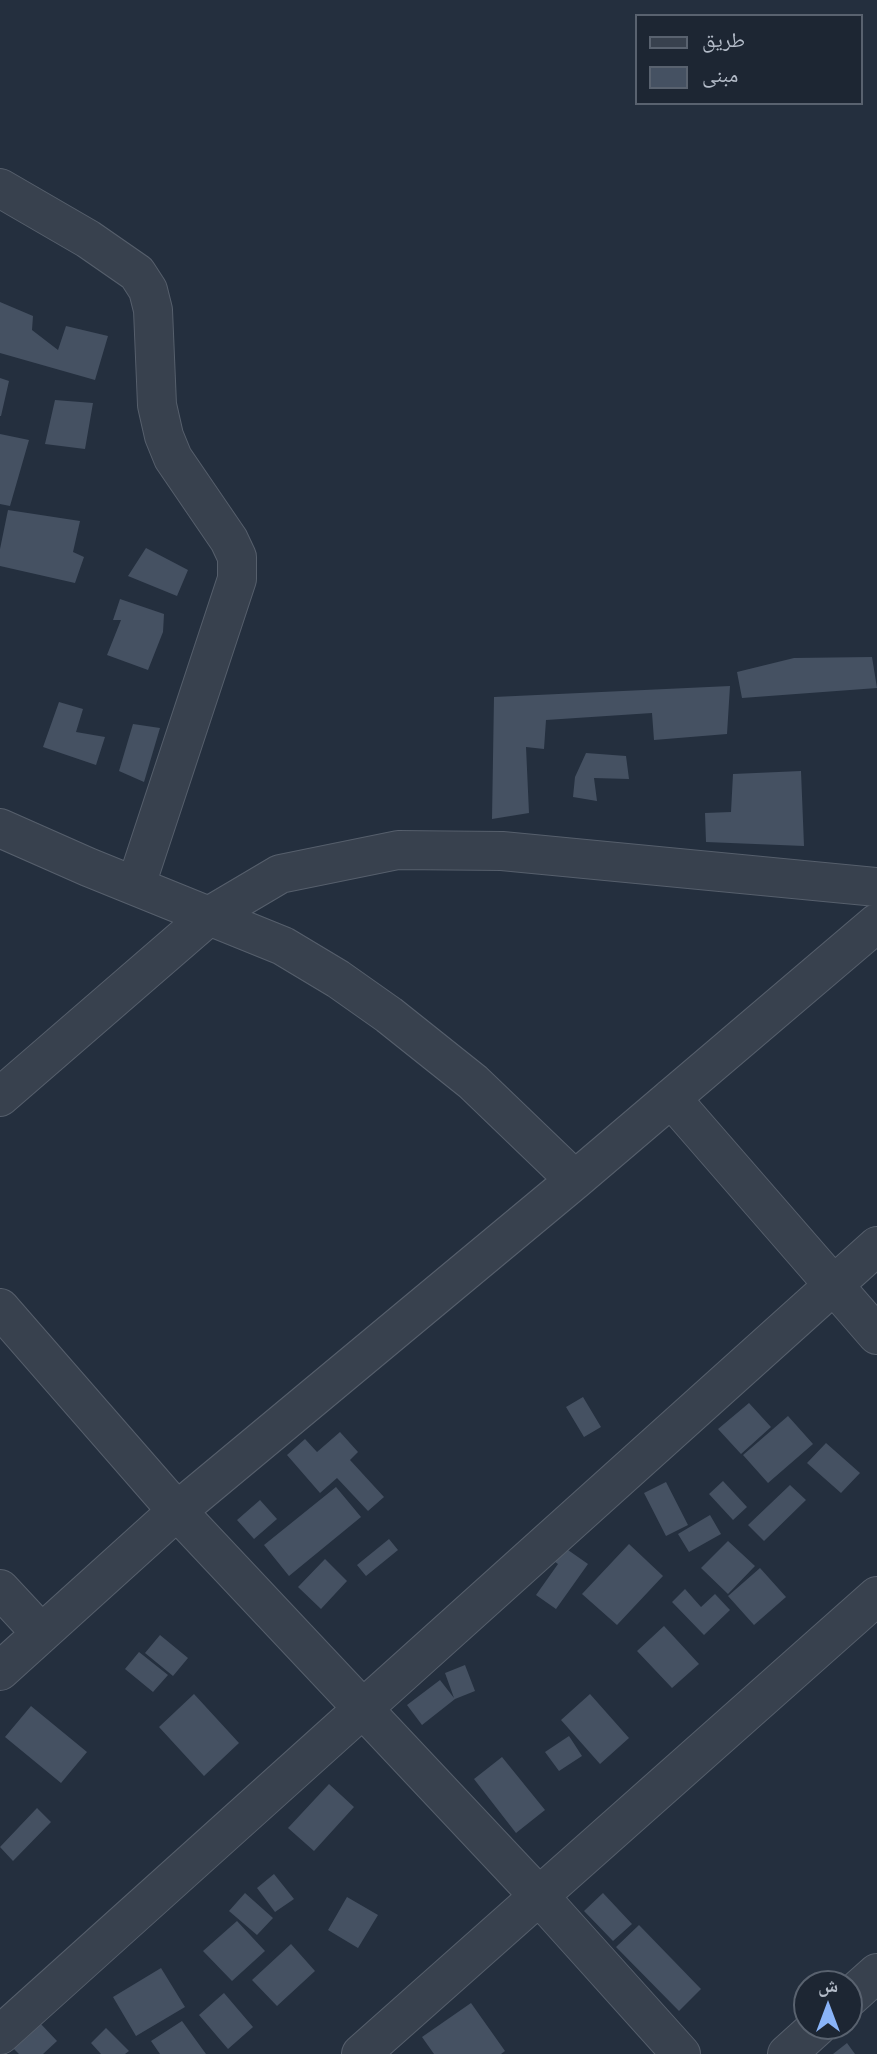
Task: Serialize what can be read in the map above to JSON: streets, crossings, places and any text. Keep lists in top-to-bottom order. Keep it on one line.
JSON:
{"legend":["طريق","مبنى"],"north":"top"}
